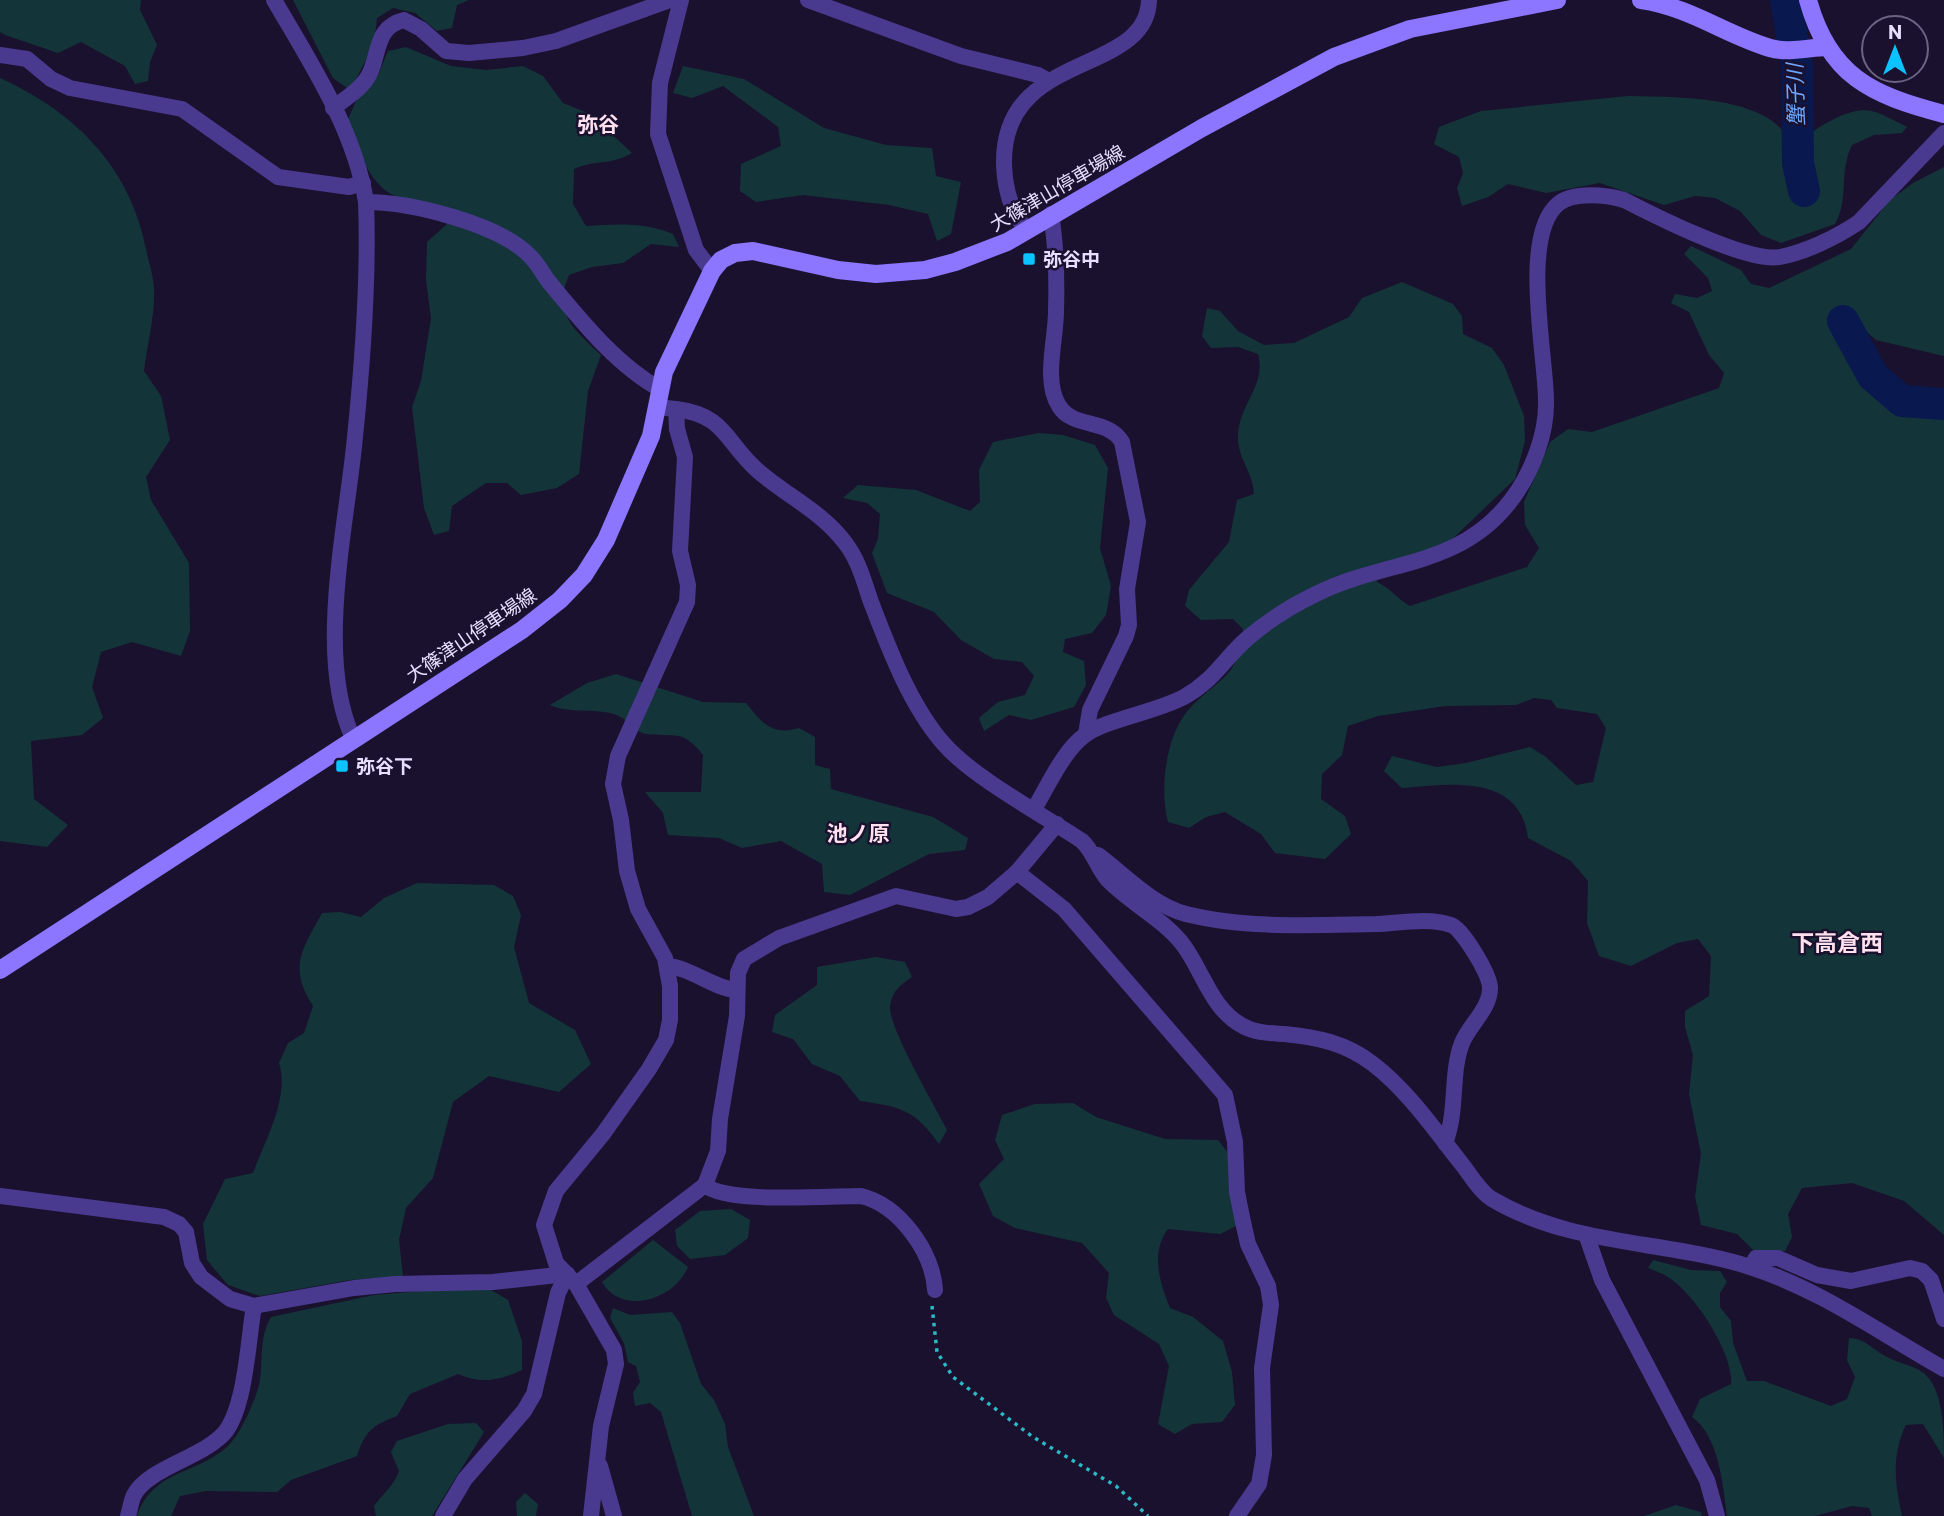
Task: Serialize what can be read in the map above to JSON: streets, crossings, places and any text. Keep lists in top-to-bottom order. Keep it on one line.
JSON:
{"streets":{"main road":["大篠津山停車場線"]},"districts":["弥谷","池ノ原","下高倉西"],"water":["蟹子川"],"places":{"transit":["弥谷中","弥谷下"]},"north":"top"}
